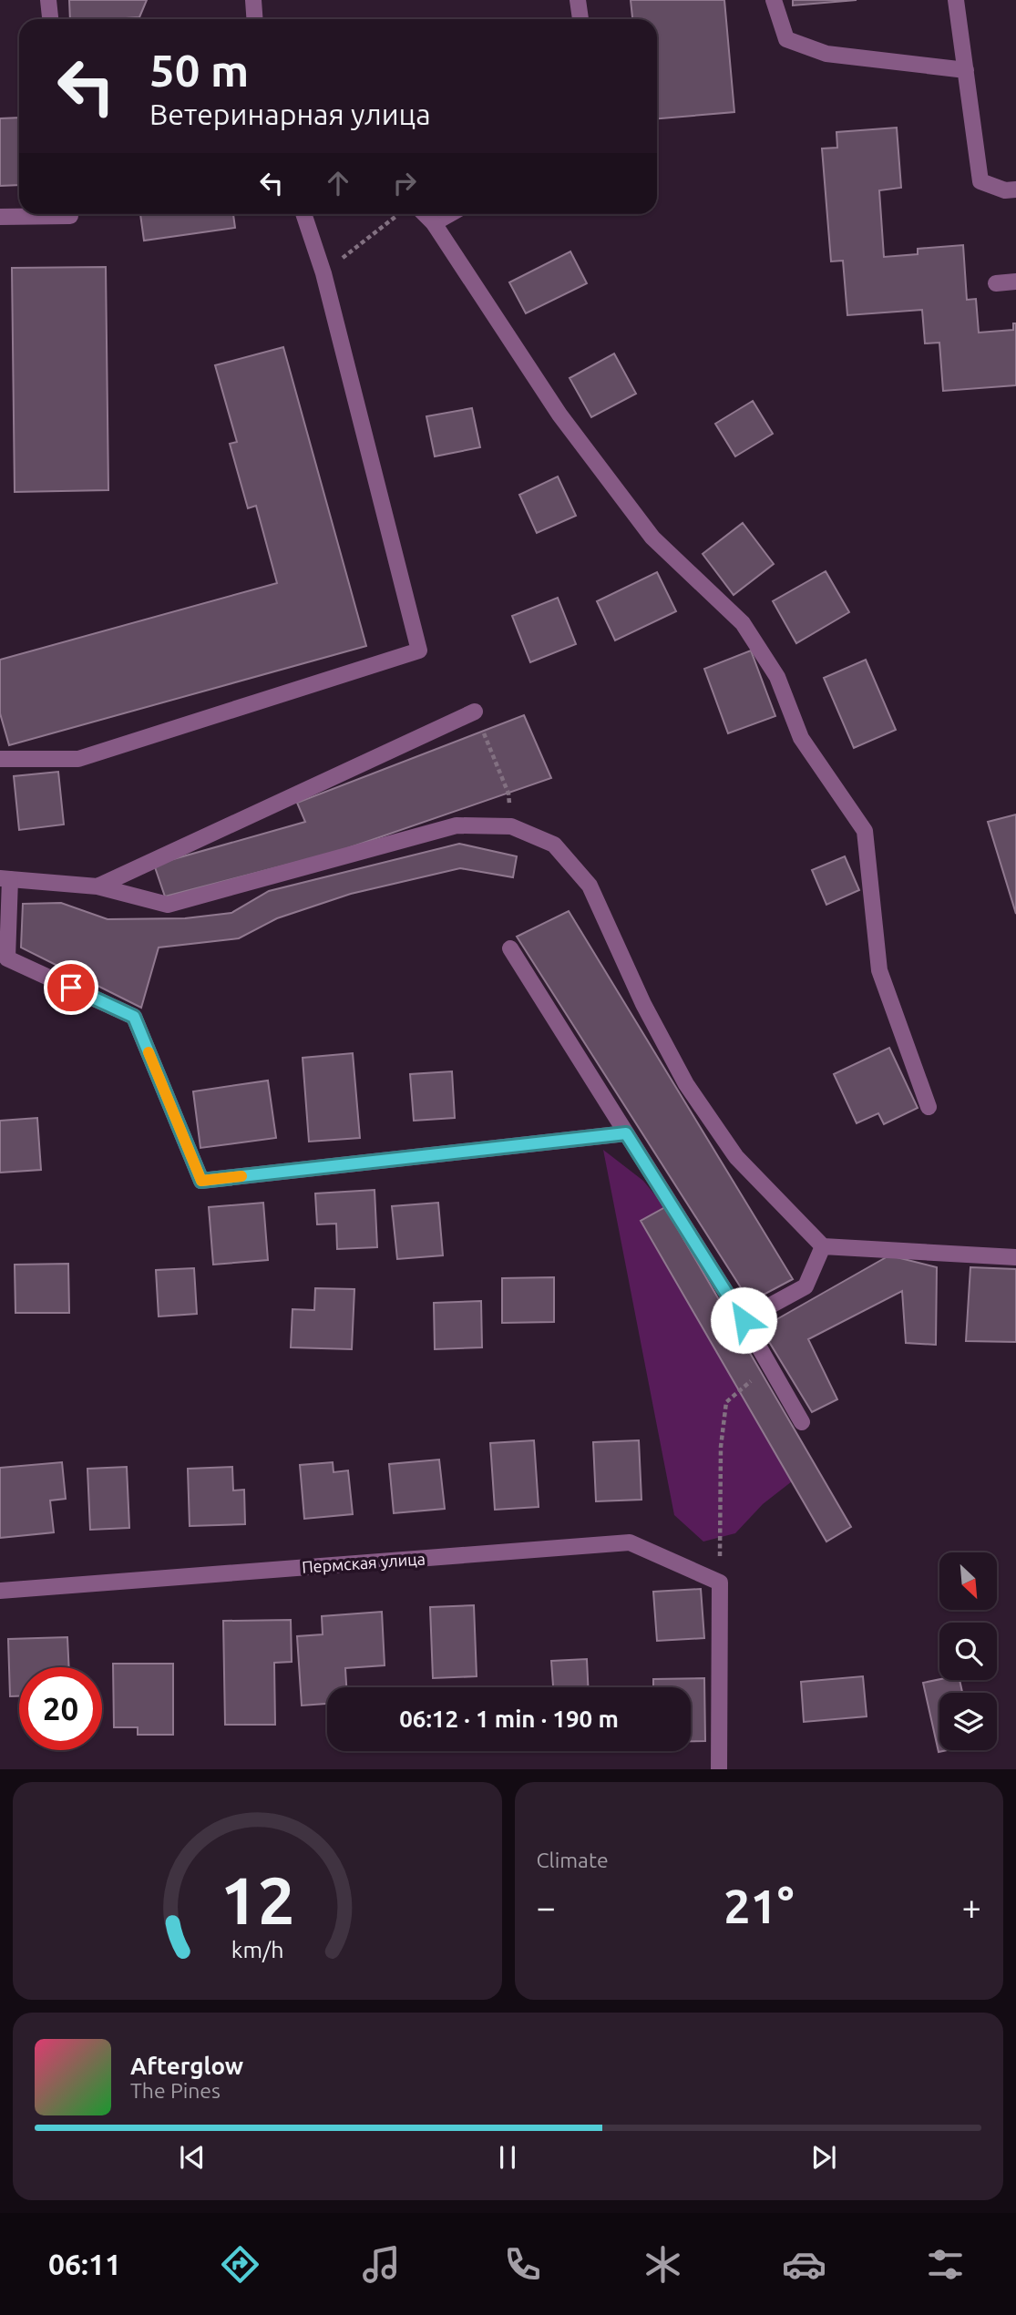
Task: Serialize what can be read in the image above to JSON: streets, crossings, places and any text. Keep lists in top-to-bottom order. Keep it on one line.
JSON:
{"streets":{"street":["Пермская улица"]},"north":"bottom right","page":{"turn":["50 m","Ветеринарная улица"],"limit":"20","trip":"06:12 · 1 min · 190 m","tile":"Climate","heat":["−","21°","+"],"song":["Afterglow","The Pines"],"tabs":"06:11","gauge":["12","km/h"]}}
